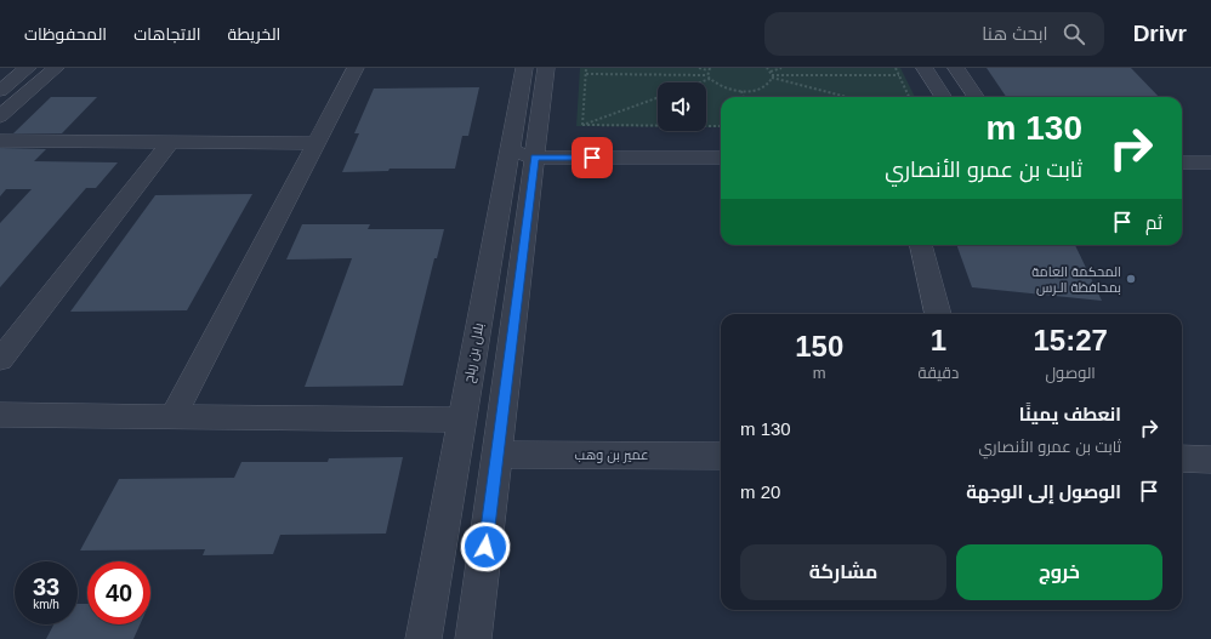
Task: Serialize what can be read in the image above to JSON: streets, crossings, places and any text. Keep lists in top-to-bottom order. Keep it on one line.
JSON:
{"streets":{"street":["بلال بن رباح","عمير بن وهب"]},"places":["المحكمة العامة بمحافظة الـرس"],"page":{"header":"Drivr","search":"ابحث هنا","nav":["الخريطة","الاتجاهات","المحفوظات"],"turn":["130 m","ثابت بن عمرو الأنصاري"],"then":"ثم","eta":["15:27","الوصول","1","دقيقة","150","m"],"list":[{"name":"انعطف يمينًا","note":"ثابت بن عمرو الأنصاري","value":"130 m"},{"name":"الوصول إلى الوجهة","value":"20 m"}],"buttons":["خروج","مشاركة"],"speed":"33 km/h","limit":"40"}}
